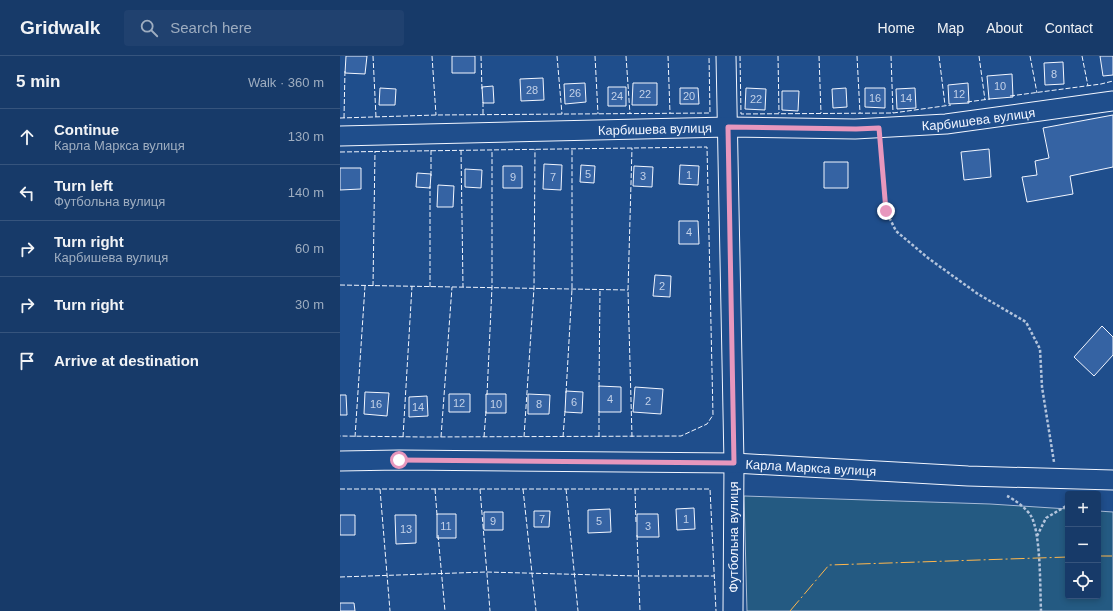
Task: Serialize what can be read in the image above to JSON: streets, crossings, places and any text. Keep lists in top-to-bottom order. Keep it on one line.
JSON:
{"streets":{"street":["Карбишева вулиця","Карла Маркса вулиця","Футбольна вулиця"]},"crossings":[["Карбишева вулиця","Футбольна вулиця"],["Карла Маркса вулиця","Футбольна вулиця"]],"house_numbers":["8","10","28","26","22","12","24","20","16","14","22","5","1","3","9","7","4","2","4","2","6","12","16","10","8","14","7","1","9","5","11","3","13"],"page":{"header":"Gridwalk","search":"Search here","nav":["Home","Map","About","Contact"],"heading":["5 min","Walk · 360 m"],"list":[["Continue","Карла Маркса вулиця","130 m"],["Turn left","Футбольна вулиця","140 m"],["Turn right","Карбишева вулиця","60 m"],["Turn right","30 m"],"Arrive at destination"],"map_buttons":["+","−"]}}
